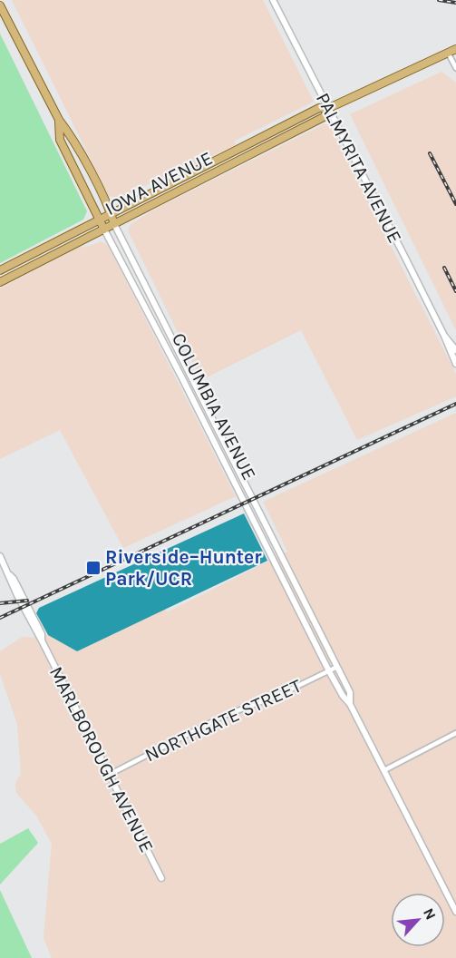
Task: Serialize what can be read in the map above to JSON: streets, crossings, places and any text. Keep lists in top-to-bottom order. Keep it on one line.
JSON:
{"streets":{"main road":["IOWA AVENUE","COLUMBIA AVENUE"],"street":["PALMYRITA AVENUE","NORTHGATE STREET","MARLBOROUGH AVENUE"]},"crossings":[["PALMYRITA AVENUE","IOWA AVENUE"],["IOWA AVENUE","COLUMBIA AVENUE"],["COLUMBIA AVENUE","NORTHGATE STREET"],["NORTHGATE STREET","MARLBOROUGH AVENUE"]],"places":{"transit":["Riverside–Hunter Park/UCR"]},"north":"top right"}
